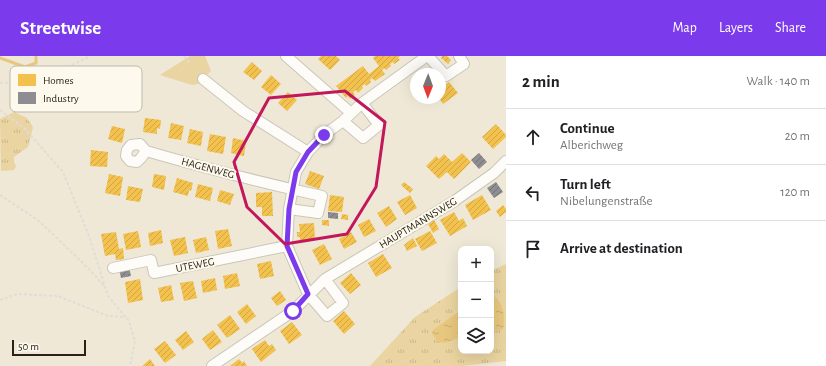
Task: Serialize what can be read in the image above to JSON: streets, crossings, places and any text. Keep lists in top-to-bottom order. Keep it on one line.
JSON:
{"streets":{"street":["HAGENWEG","HAUPTMANNSWEG","UTEWEG"]},"legend":["Homes","Industry"],"scale_bar":"50 m","north":"bottom","page":{"header":"Streetwise","nav":["Map","Layers","Share"],"heading":["2 min","Walk · 140 m"],"list":[["Continue","Alberichweg","20 m"],["Turn left","Nibelungenstraße","120 m"],"Arrive at destination"],"map_buttons":["+","−"],"scale":"50 m"}}
